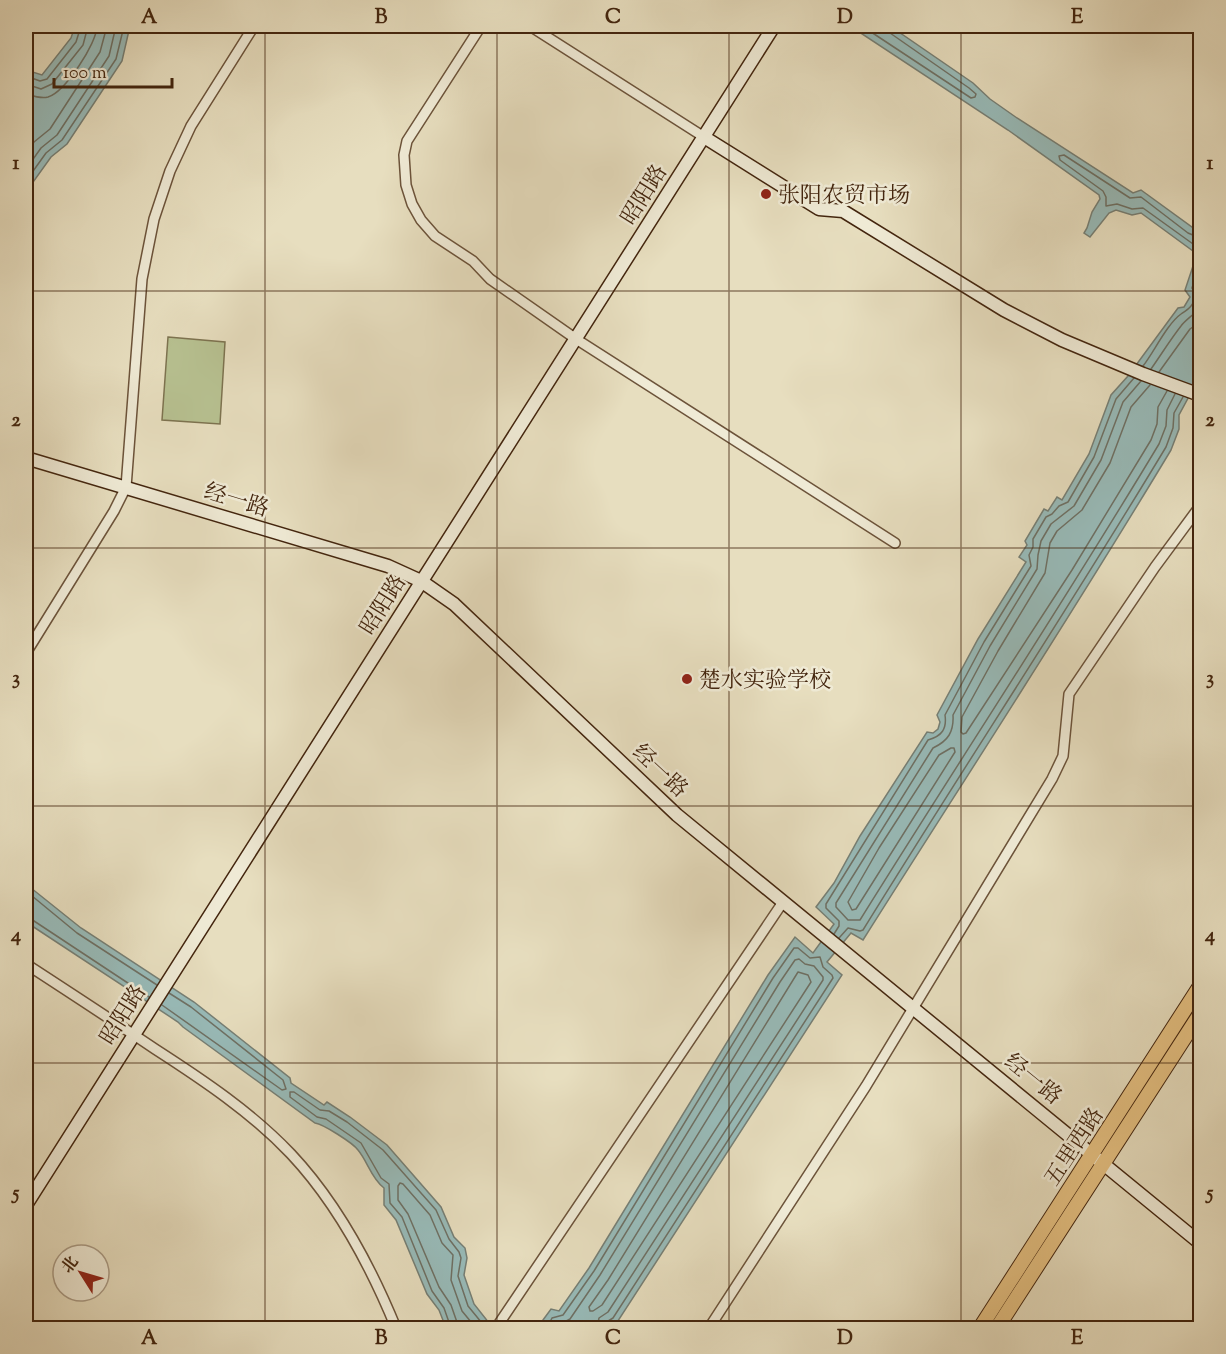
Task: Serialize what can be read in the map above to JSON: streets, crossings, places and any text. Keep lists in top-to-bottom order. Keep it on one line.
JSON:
{"streets":{"main road":["昭阳路","经一路","五里西路"]},"crossings":[["昭阳路","经一路"],["经一路","五里西路"]],"places":["张阳农贸市场","楚水实验学校"],"scale_bar":"100 m","north":"top left","grid":{"columns":["A","B","C","D","E"],"rows":["1","2","3","4","5"]}}
